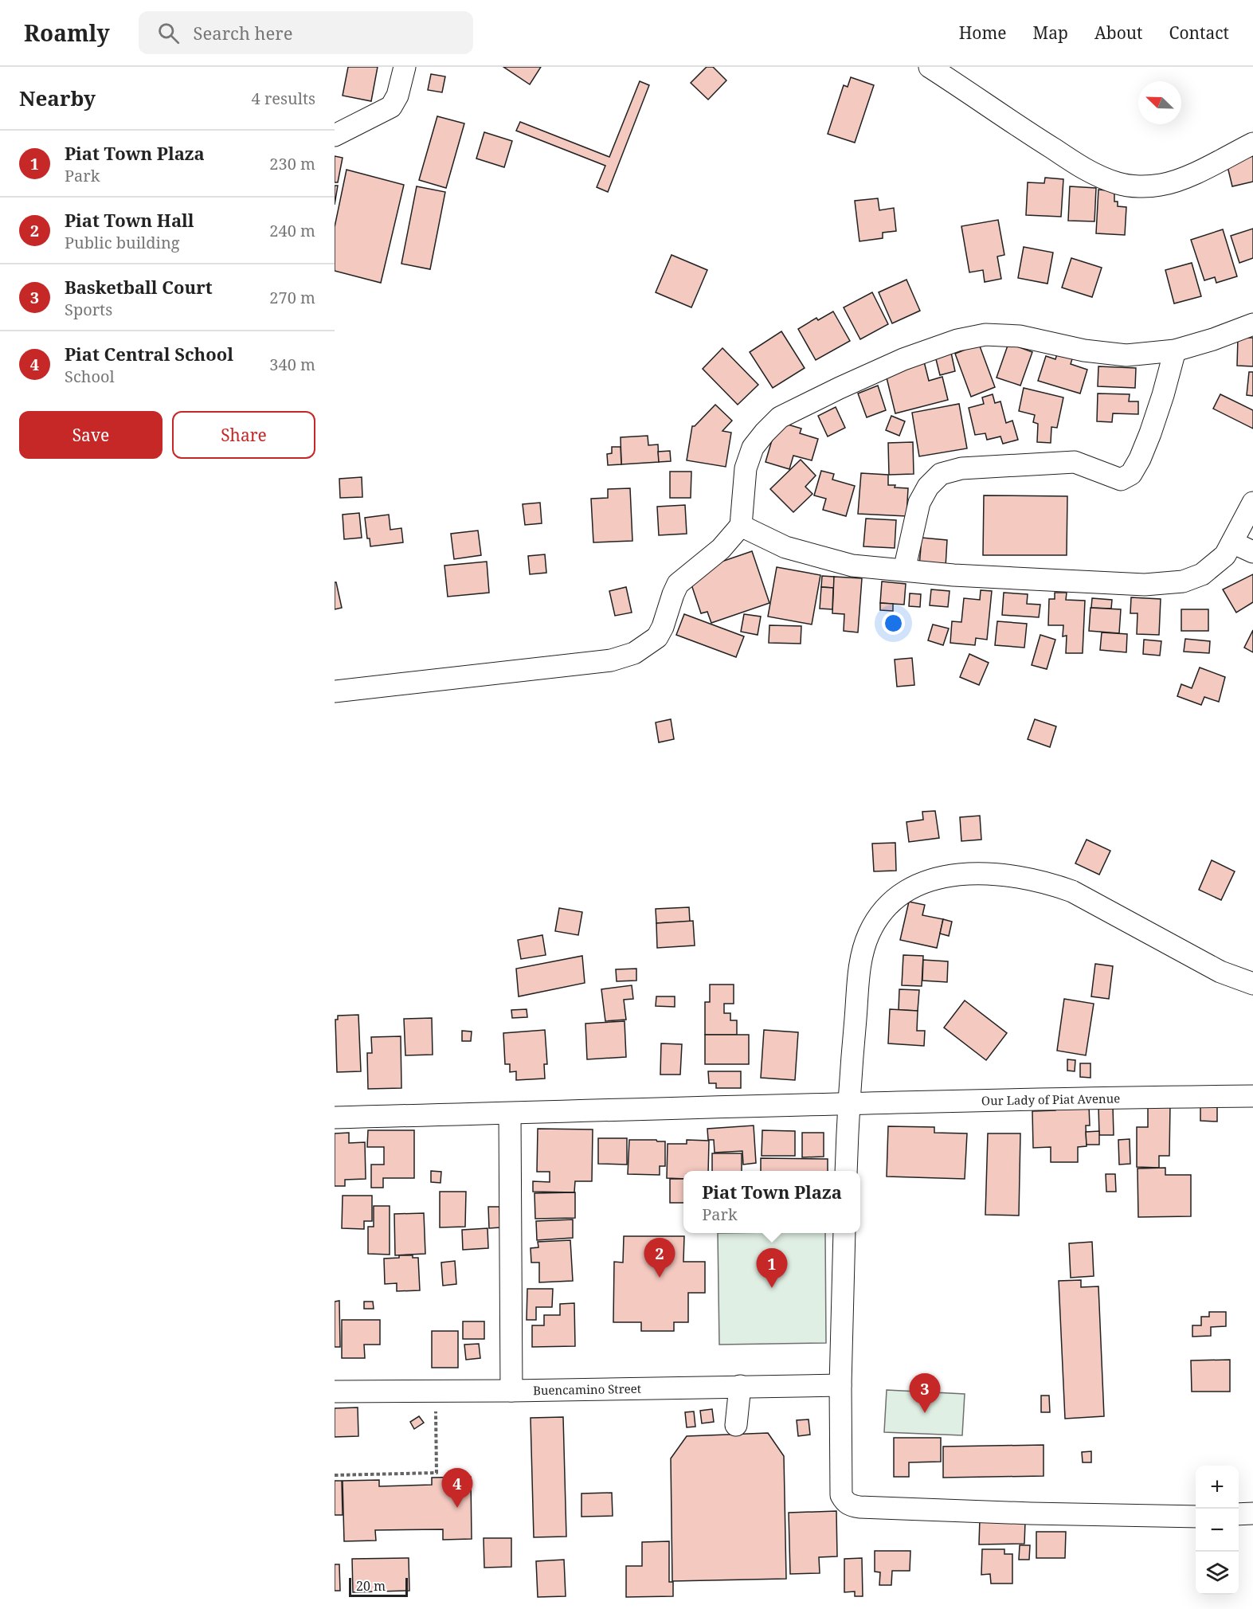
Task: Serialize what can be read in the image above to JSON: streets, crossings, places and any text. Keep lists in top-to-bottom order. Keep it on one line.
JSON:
{"streets":{"street":["Our Lady of Piat Avenue","Buencamino Street"]},"scale_bar":"20 m","north":"top left","page":{"header":"Roamly","search":"Search here","nav":["Home","Map","About","Contact"],"heading":["Nearby","4 results"],"list":[{"mark":"1","name":"Piat Town Plaza","note":"Park","value":"230 m"},{"mark":"2","name":"Piat Town Hall","note":"Public building","value":"240 m"},{"mark":"3","name":"Basketball Court","note":"Sports","value":"270 m"},{"mark":"4","name":"Piat Central School","note":"School","value":"340 m"}],"buttons":["Save","Share"],"popup":["Piat Town Plaza","Park"],"pins":["2","1","3","4"],"map_buttons":["+","−"],"scale":"20 m"}}
